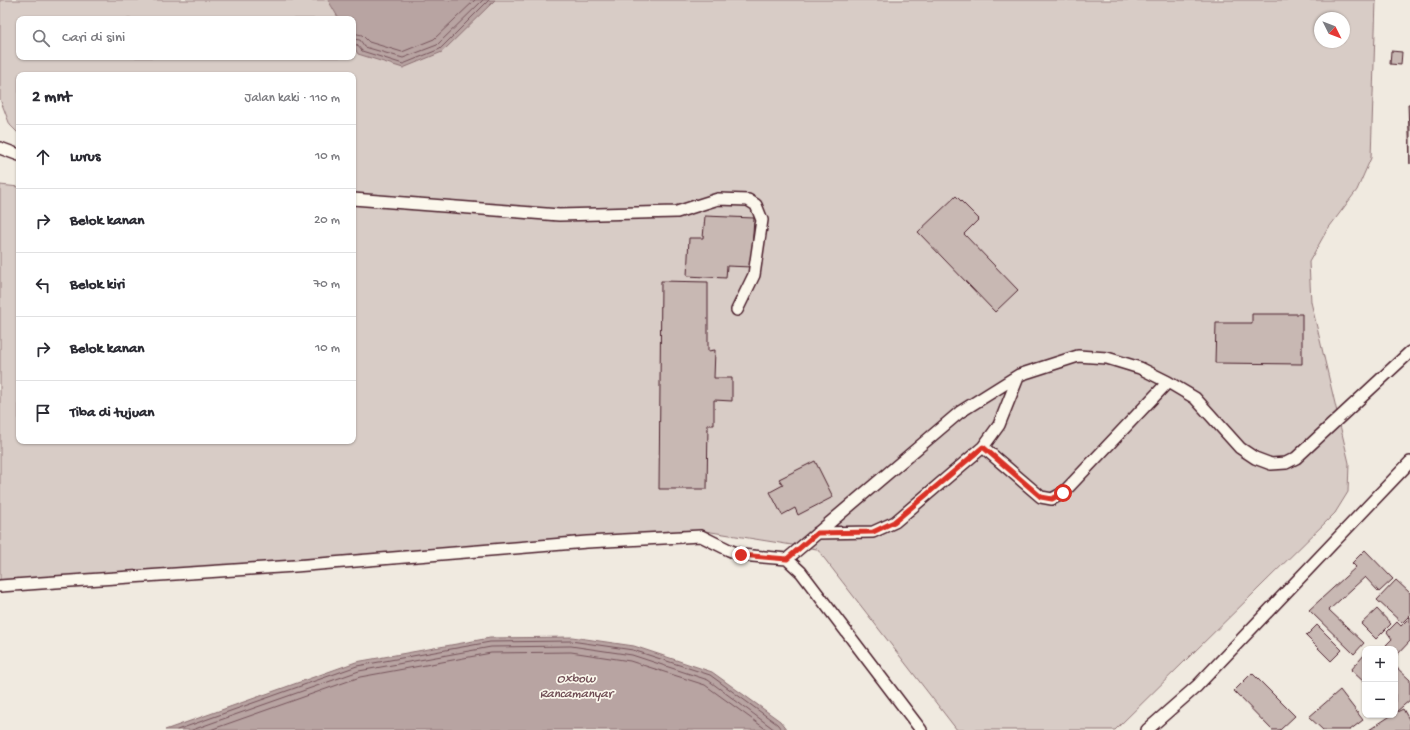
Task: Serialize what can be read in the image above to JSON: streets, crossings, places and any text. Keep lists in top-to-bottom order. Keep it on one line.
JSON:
{"water":["Oxbow Rancamanyar"],"north":"bottom right","page":{"search":"Cari di sini","heading":["2 mnt","Jalan kaki · 110 m"],"list":[["Lurus","10 m"],["Belok kanan","20 m"],["Belok kiri","70 m"],["Belok kanan","10 m"],"Tiba di tujuan"],"map_buttons":["+","−"]}}
